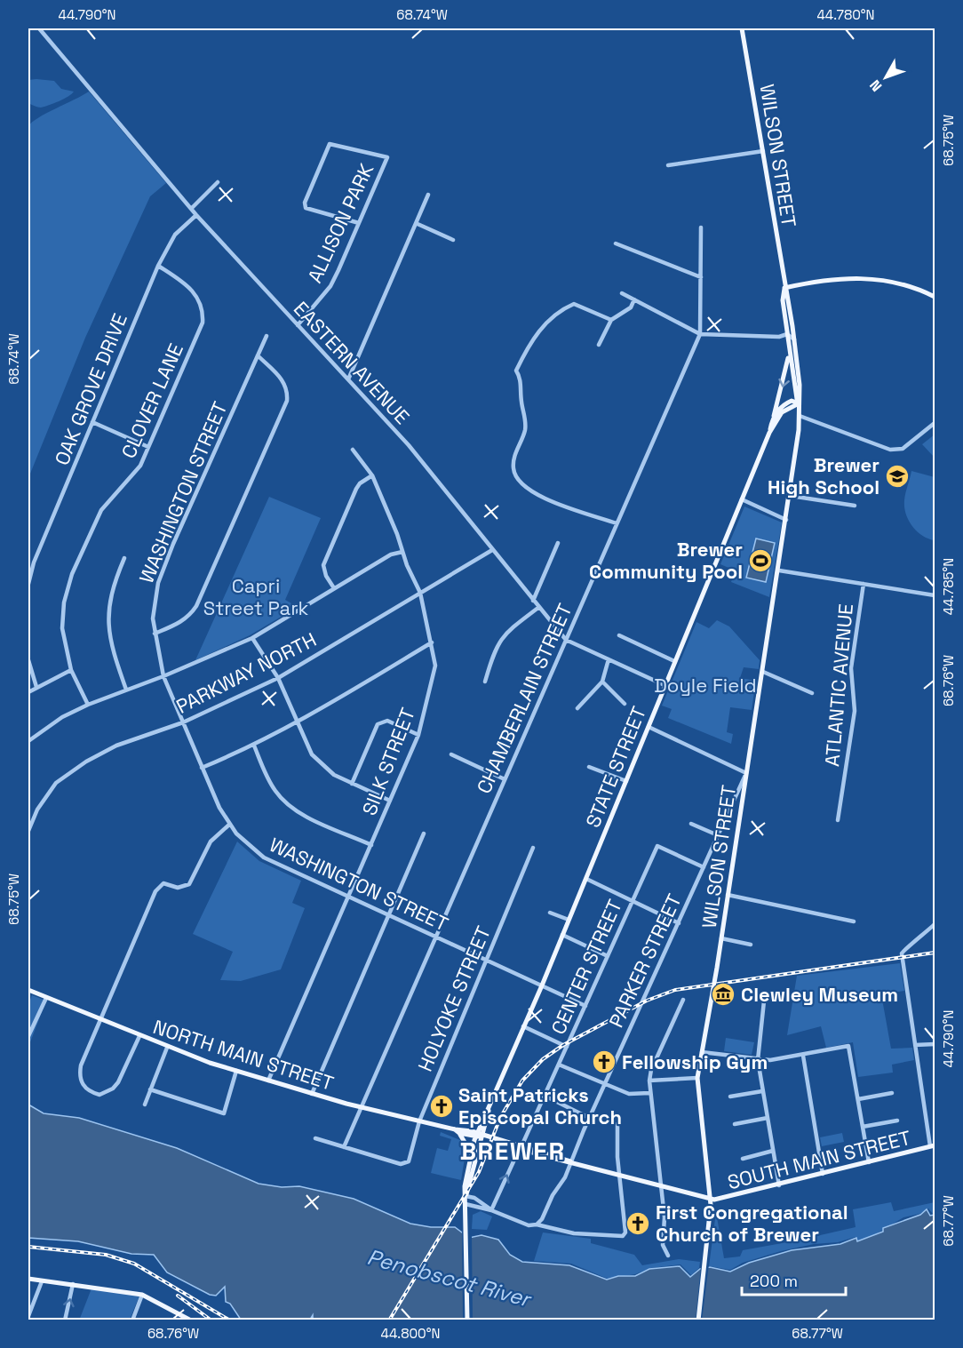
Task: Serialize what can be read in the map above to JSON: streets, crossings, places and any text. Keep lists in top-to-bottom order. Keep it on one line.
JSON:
{"streets":{"main road":["WILSON STREET","STATE STREET","NORTH MAIN STREET","SOUTH MAIN STREET"],"street":["ALLISON PARK","EASTERN AVENUE","OAK GROVE DRIVE","CLOVER LANE","WASHINGTON STREET","PARKWAY NORTH","ATLANTIC AVENUE","CHAMBERLAIN STREET","SILK STREET","PARKER STREET","CENTER STREET","HOLYOKE STREET"]},"crossings":[["WILSON STREET","STATE STREET"],["WILSON STREET","PARKER STREET"],["WILSON STREET","NORTH MAIN STREET"],["WILSON STREET","SOUTH MAIN STREET"],["ALLISON PARK","EASTERN AVENUE"],["EASTERN AVENUE","OAK GROVE DRIVE"],["EASTERN AVENUE","PARKWAY NORTH"],["EASTERN AVENUE","CHAMBERLAIN STREET"],["EASTERN AVENUE","STATE STREET"],["OAK GROVE DRIVE","CLOVER LANE"],["WASHINGTON STREET","PARKWAY NORTH"],["WASHINGTON STREET","CHAMBERLAIN STREET"],["WASHINGTON STREET","SILK STREET"],["WASHINGTON STREET","STATE STREET"],["WASHINGTON STREET","CENTER STREET"],["WASHINGTON STREET","HOLYOKE STREET"],["PARKWAY NORTH","SILK STREET"],["CHAMBERLAIN STREET","HOLYOKE STREET"],["CHAMBERLAIN STREET","NORTH MAIN STREET"],["SILK STREET","NORTH MAIN STREET"],["STATE STREET","NORTH MAIN STREET"],["PARKER STREET","CENTER STREET"],["PARKER STREET","NORTH MAIN STREET"],["CENTER STREET","NORTH MAIN STREET"],["HOLYOKE STREET","NORTH MAIN STREET"],["NORTH MAIN STREET","SOUTH MAIN STREET"]],"districts":["BREWER"],"water":["Penobscot River"],"parks":["Capri Street Park","Doyle Field"],"places":{"school or university":["Brewer High School"],"sports":["Brewer Community Pool"],"museum":["Clewley Museum"],"church":["Fellowship Gym","Saint Patricks Episcopal Church","First Congregational Church of Brewer"]},"scale_bar":"200 m","north":"bottom left","coordinates":["44.790°N","68.74°W","44.780°N","68.75°W","44.785°N","68.76°W","68.77°W","44.800°N"]}
